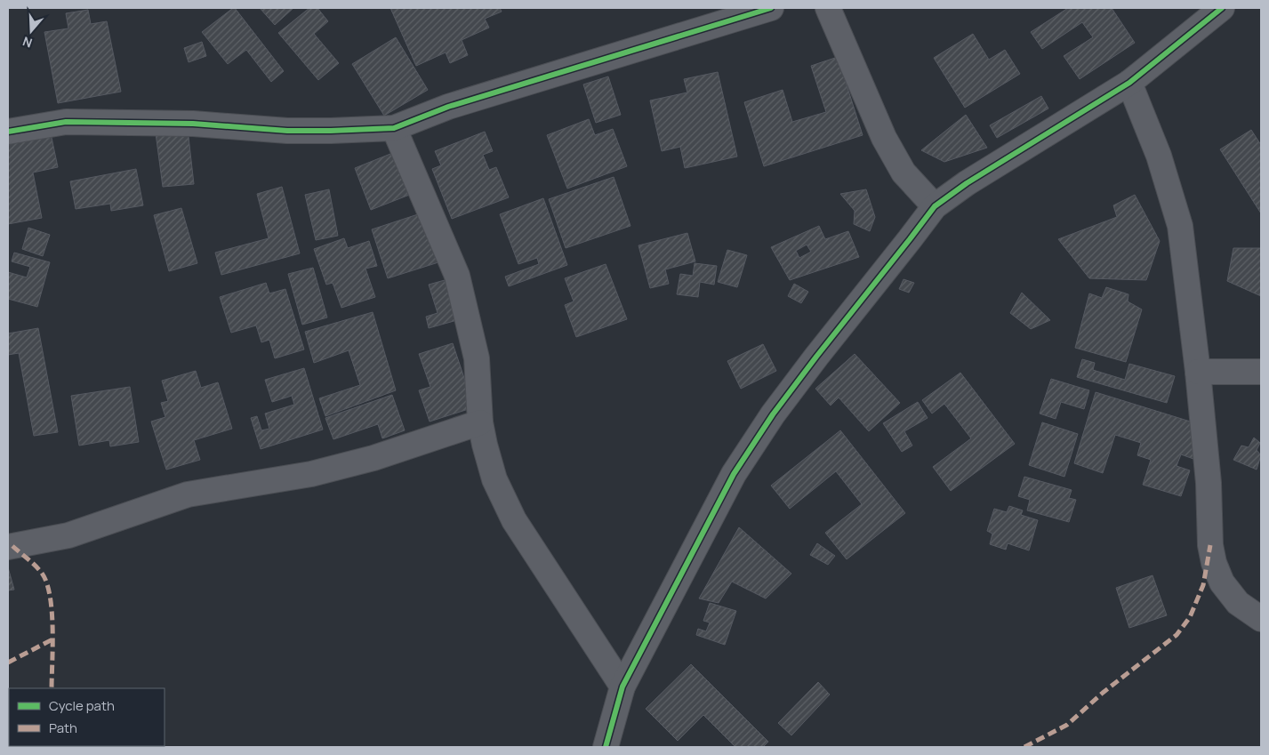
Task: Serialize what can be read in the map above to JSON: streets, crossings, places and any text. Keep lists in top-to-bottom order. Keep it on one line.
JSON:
{"legend":["Cycle path","Path"],"north":"bottom"}
